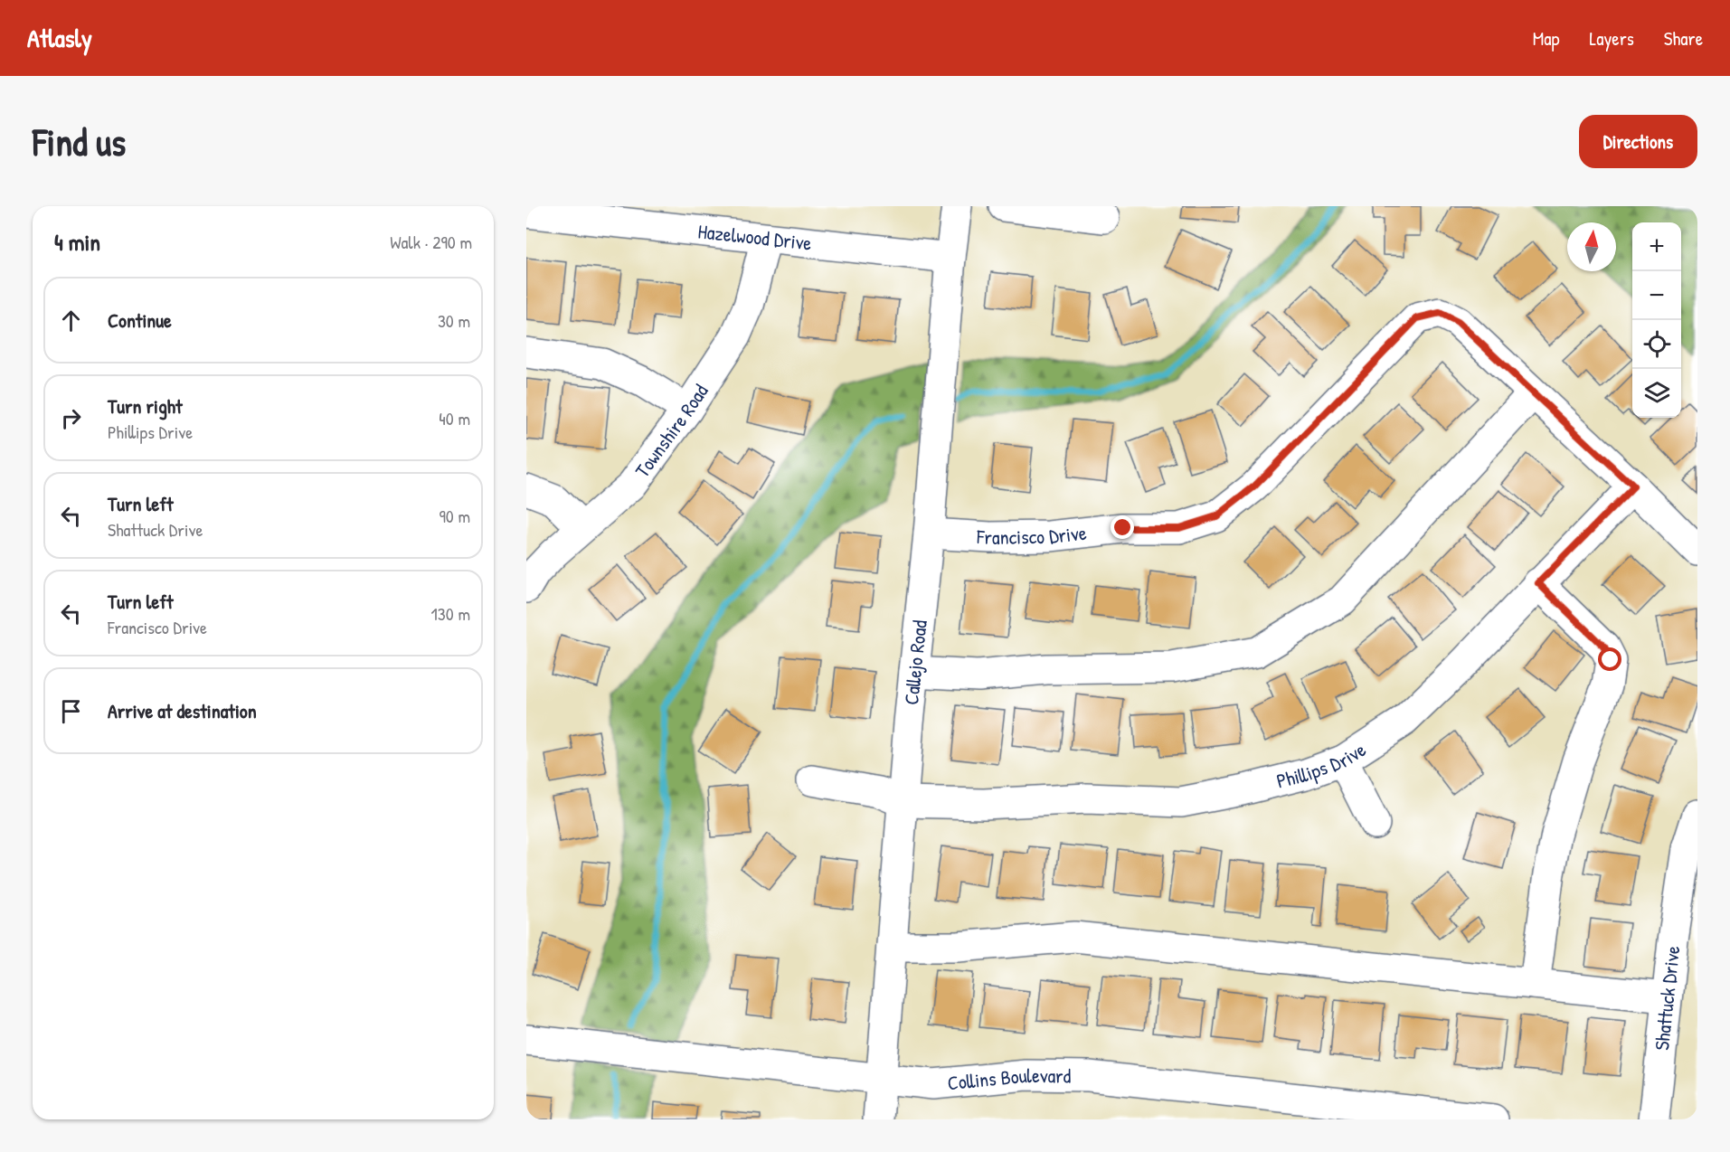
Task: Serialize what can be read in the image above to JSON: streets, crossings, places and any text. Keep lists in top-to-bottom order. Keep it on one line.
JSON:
{"streets":{"street":["Hazelwood Drive","Townshire Road","Francisco Drive","Callejo Road","Phillips Drive","Shattuck Drive","Collins Boulevard"]},"crossings":[["Hazelwood Drive","Townshire Road"],["Hazelwood Drive","Callejo Road"],["Francisco Drive","Callejo Road"],["Callejo Road","Phillips Drive"],["Callejo Road","Collins Boulevard"]],"north":"top","page":{"header":"Atlasly","nav":["Map","Layers","Share"],"buttons":"Directions","title":"Find us","heading":["4 min","Walk · 290 m"],"map_buttons":["+","−"],"list":[["Continue","30 m"],["Turn right","Phillips Drive","40 m"],["Turn left","Shattuck Drive","90 m"],["Turn left","Francisco Drive","130 m"],"Arrive at destination"]}}
